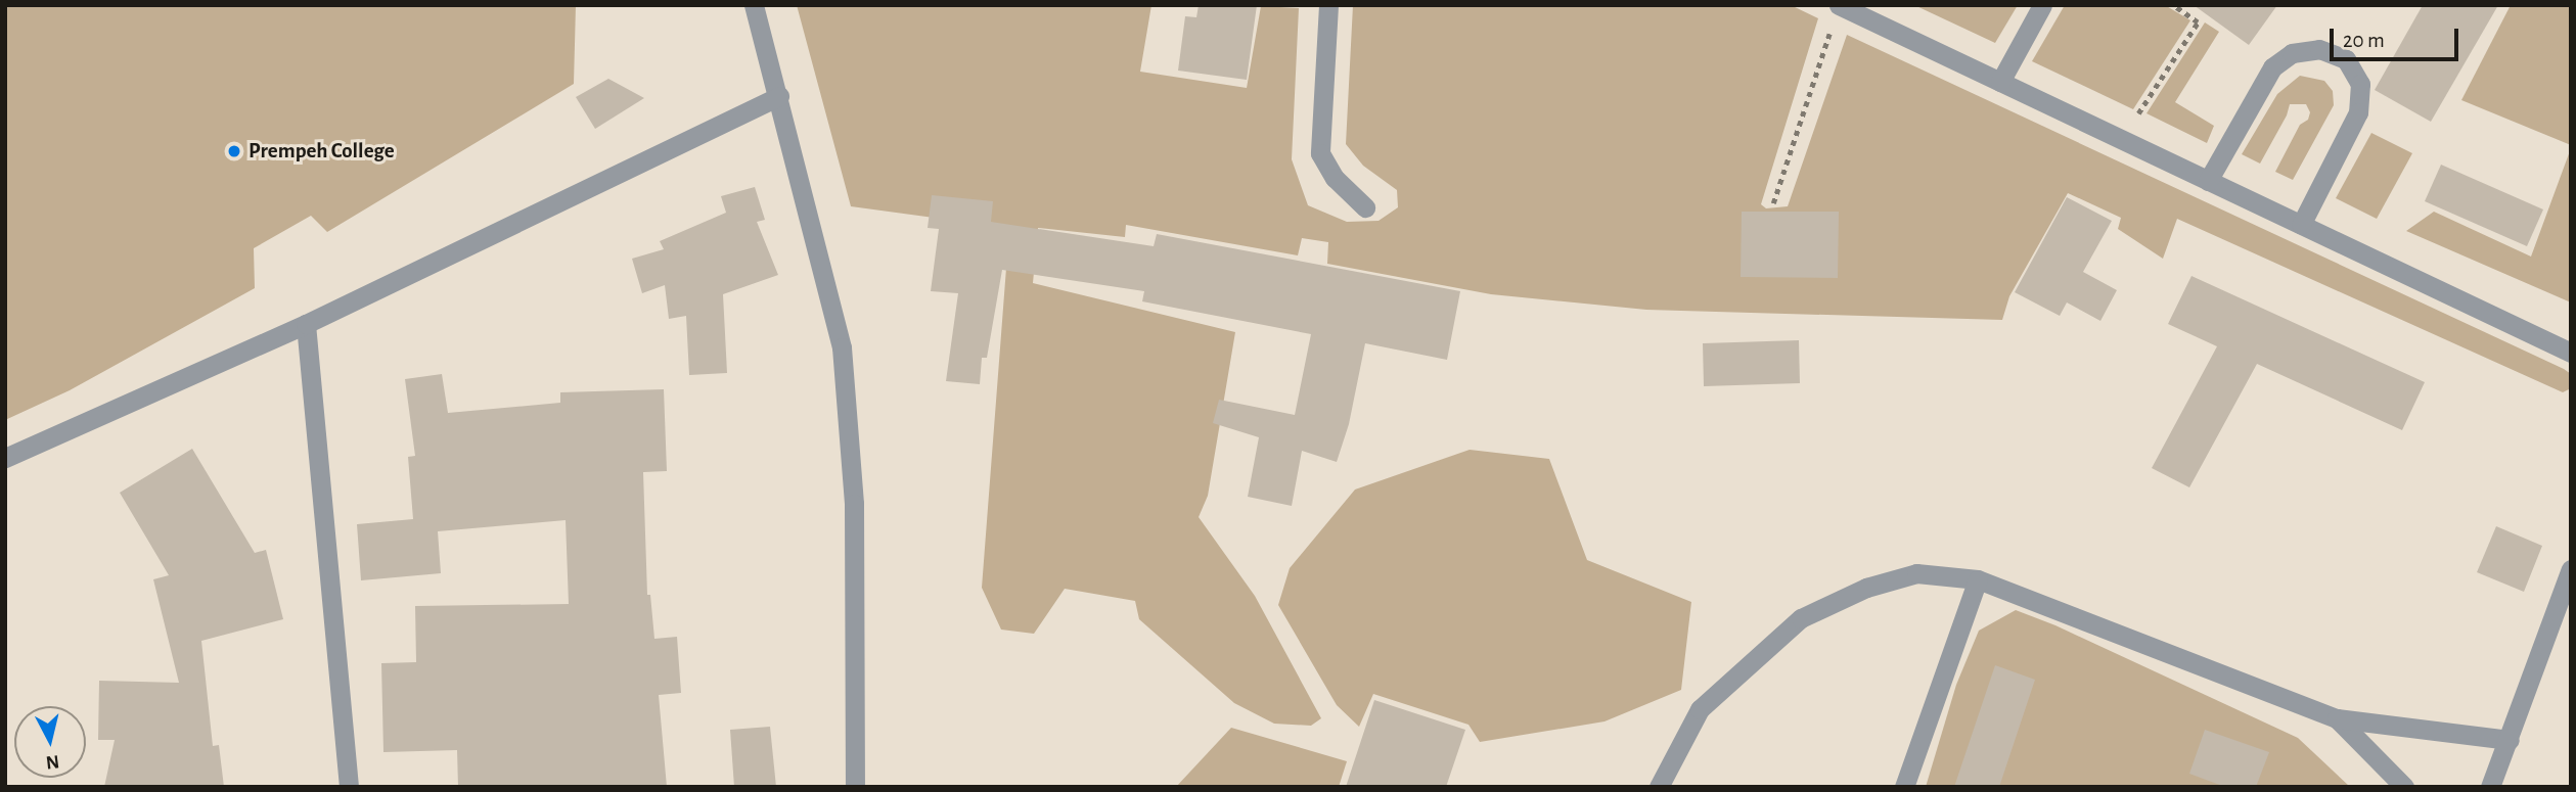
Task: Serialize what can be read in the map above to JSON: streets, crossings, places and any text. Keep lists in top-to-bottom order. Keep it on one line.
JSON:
{"places":["Prempeh College"],"scale_bar":"20 m","north":"bottom"}
